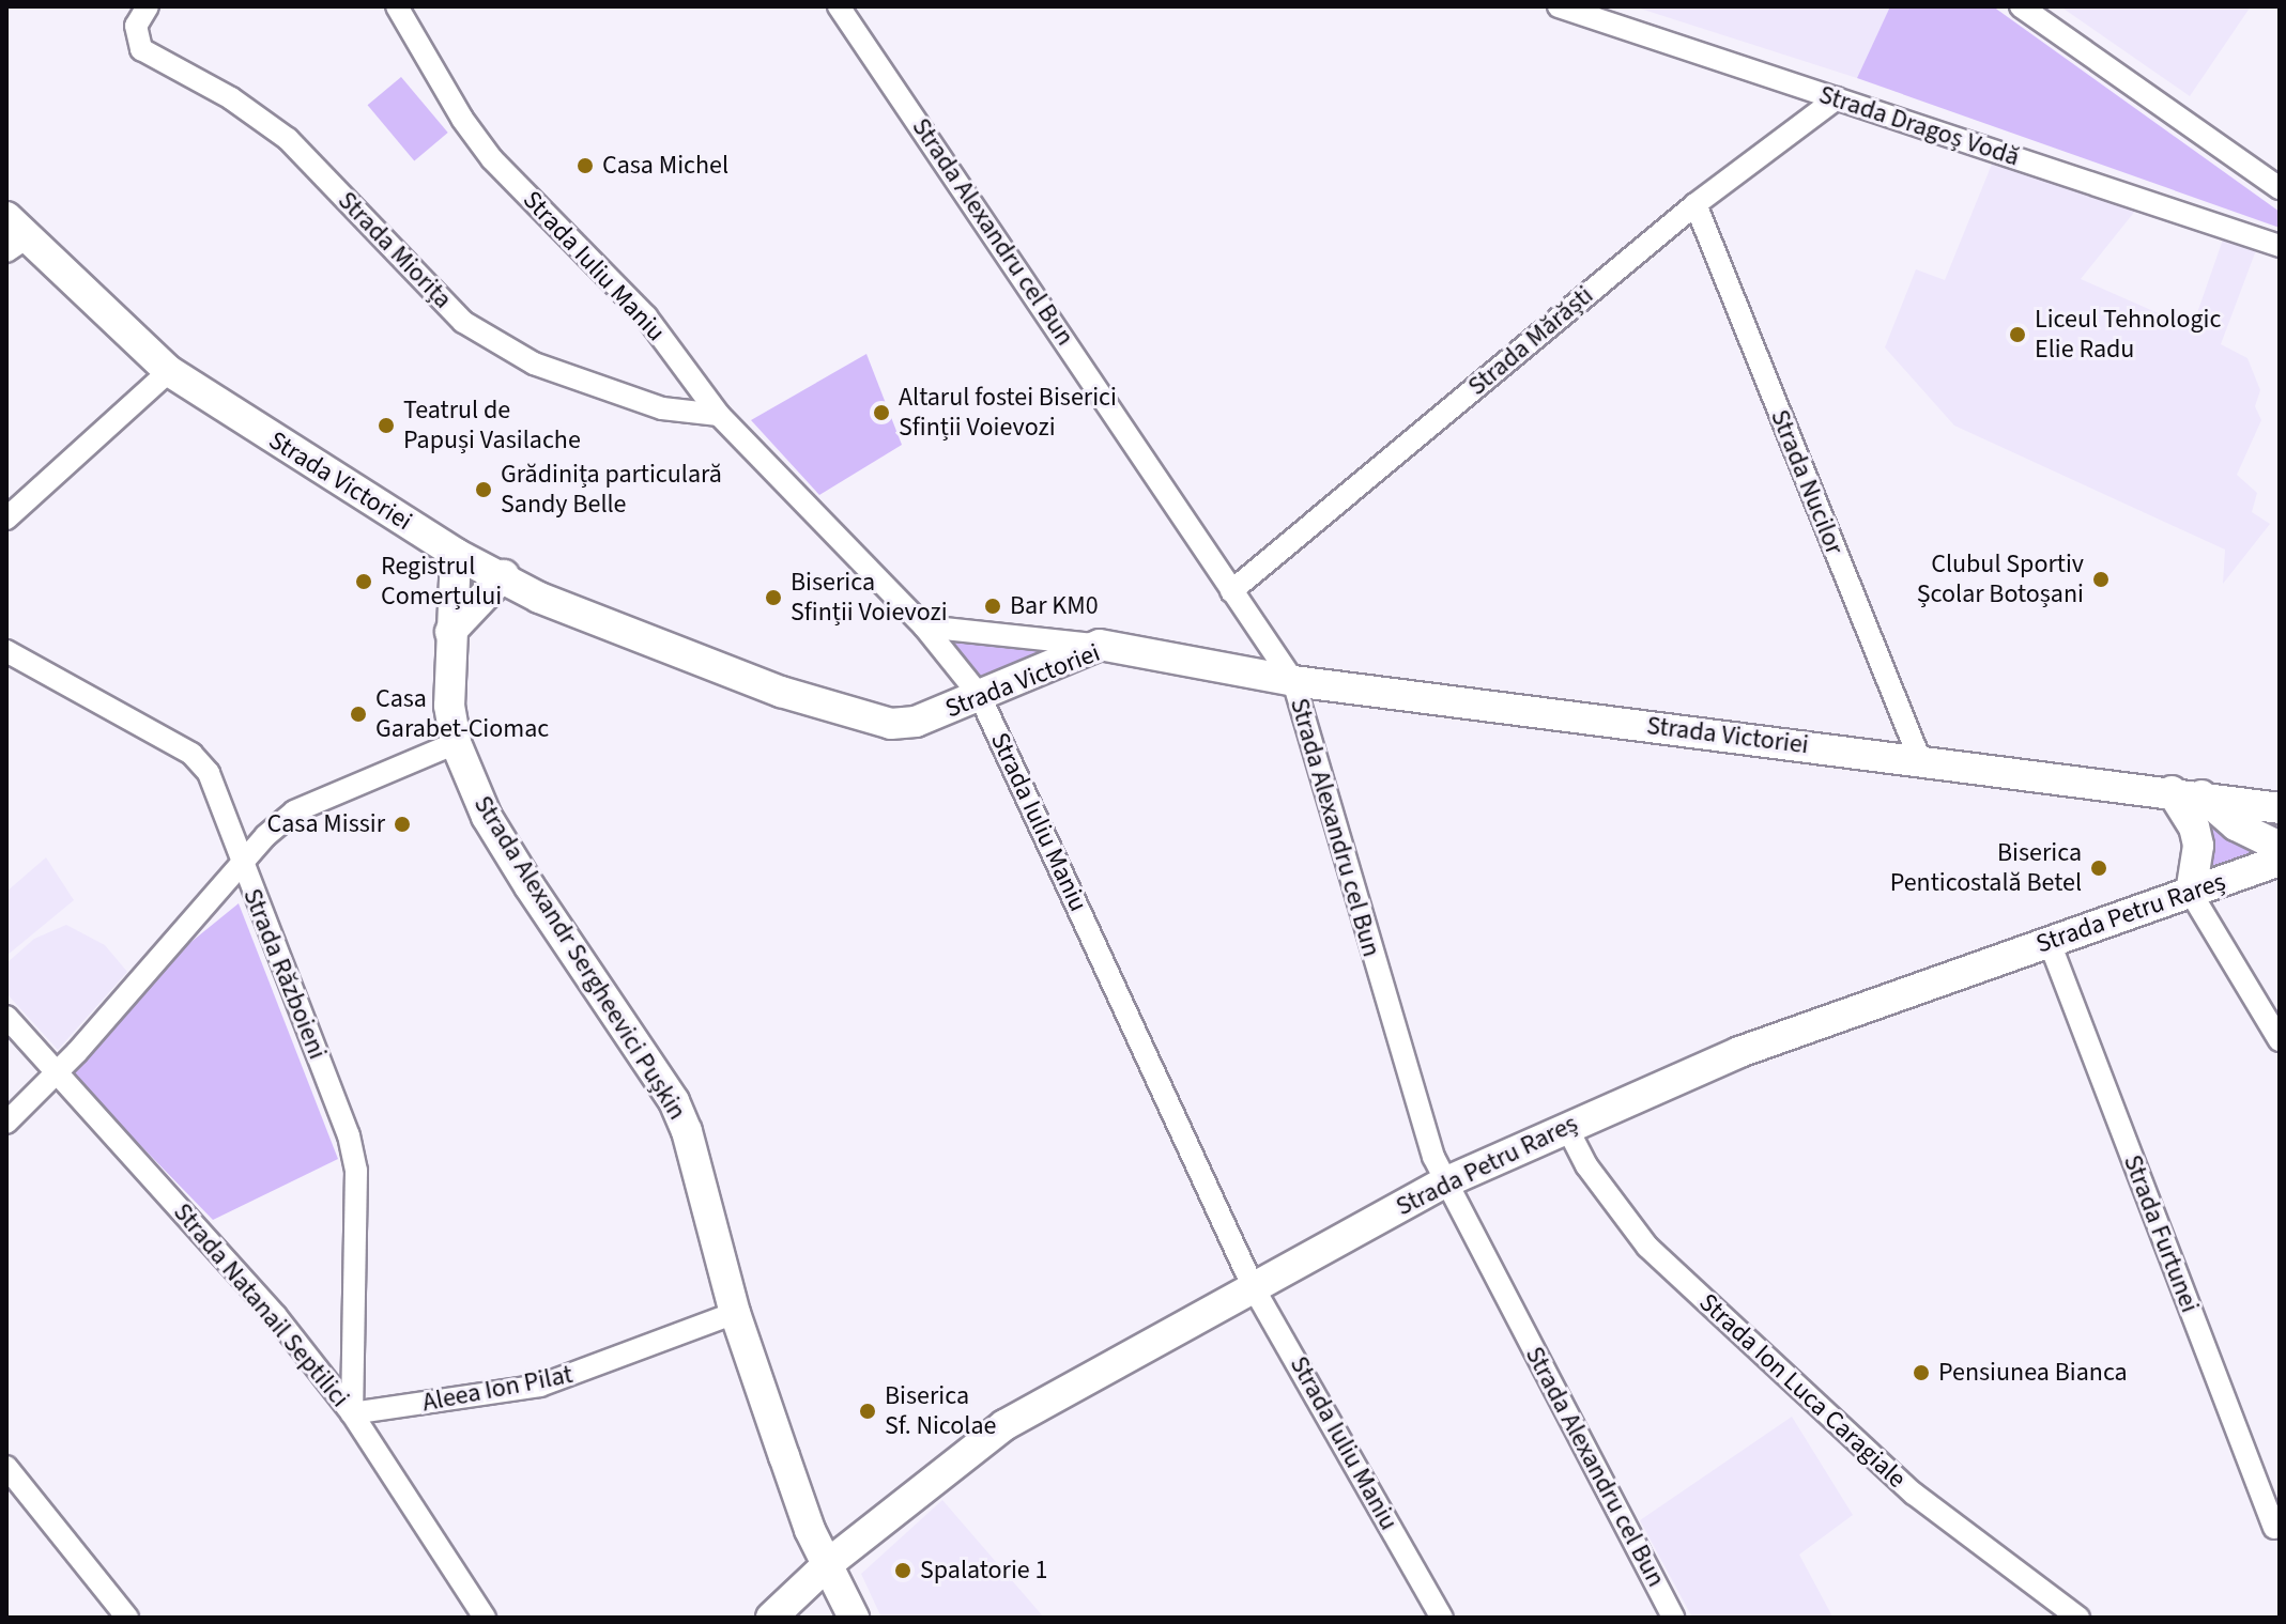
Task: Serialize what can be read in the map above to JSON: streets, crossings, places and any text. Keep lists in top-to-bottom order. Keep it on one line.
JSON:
{"streets":{"street":["Strada Dragoș Vodă","Strada Alexandru cel Bun","Strada Miorița","Strada Iuliu Maniu","Strada Mărăști","Strada Victoriei","Strada Nucilor","Strada Petru Rareș","Strada Alexandr Sergheevici Pușkin","Strada Războieni","Strada Furtunei","Strada Natanail Septilici","Aleea Ion Pilat","Strada Ion Luca Caragiale"]},"crossings":[["Strada Dragoș Vodă","Strada Mărăști"],["Strada Alexandru cel Bun","Strada Mărăști"],["Strada Alexandru cel Bun","Strada Victoriei"],["Strada Alexandru cel Bun","Strada Petru Rareș"],["Strada Miorița","Strada Iuliu Maniu"],["Strada Iuliu Maniu","Strada Victoriei"],["Strada Iuliu Maniu","Strada Petru Rareș"],["Strada Mărăști","Strada Nucilor"],["Strada Victoriei","Strada Nucilor"],["Strada Victoriei","Strada Alexandr Sergheevici Pușkin"],["Strada Petru Rareș","Strada Alexandr Sergheevici Pușkin"],["Strada Petru Rareș","Strada Furtunei"],["Strada Petru Rareș","Strada Ion Luca Caragiale"],["Strada Alexandr Sergheevici Pușkin","Aleea Ion Pilat"],["Strada Războieni","Strada Natanail Septilici"],["Strada Războieni","Aleea Ion Pilat"],["Strada Natanail Septilici","Aleea Ion Pilat"]],"places":["Casa Michel","Liceul Tehnologic Elie Radu","Altarul fostei Biserici Sfinții Voievozi","Teatrul de Papuși Vasilache","Grădinița particulară Sandy Belle","Clubul Sportiv Școlar Botoșani","Registrul Comerțului","Biserica Sfinții Voievozi","Bar KM0","Casa Garabet-Ciomac","Casa Missir","Biserica Penticostală Betel","Pensiunea Bianca","Biserica Sf. Nicolae","Spalatorie 1"]}
